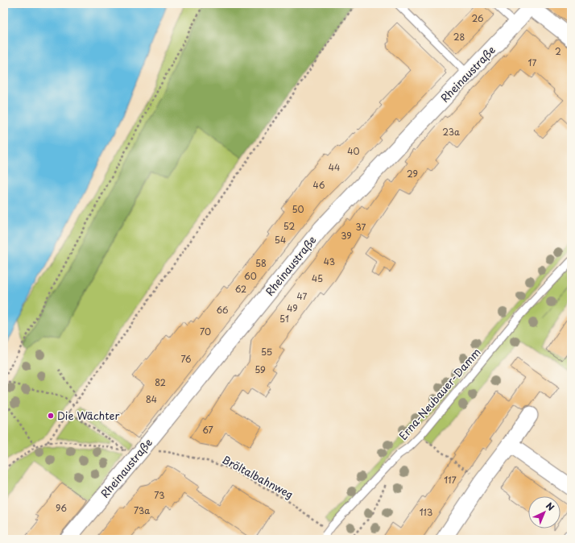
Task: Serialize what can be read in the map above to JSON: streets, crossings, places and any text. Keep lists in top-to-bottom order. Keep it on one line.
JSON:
{"streets":{"street":["Rheinaustraße"],"lane":["Erna-Neubauer-Damm"],"path":["Bröltalbahnweg"]},"crossings":[["Rheinaustraße","Bröltalbahnweg"],["Erna-Neubauer-Damm","Bröltalbahnweg"]],"places":["Die Wächter"],"house_numbers":["26","28","2","17","23a","40","44","29","46","50","52","37","39","54","43","58","60","45","62","47","49","66","51","70","55","76","59","82","84","67","117","73","96","73a","113"],"north":"top right"}
